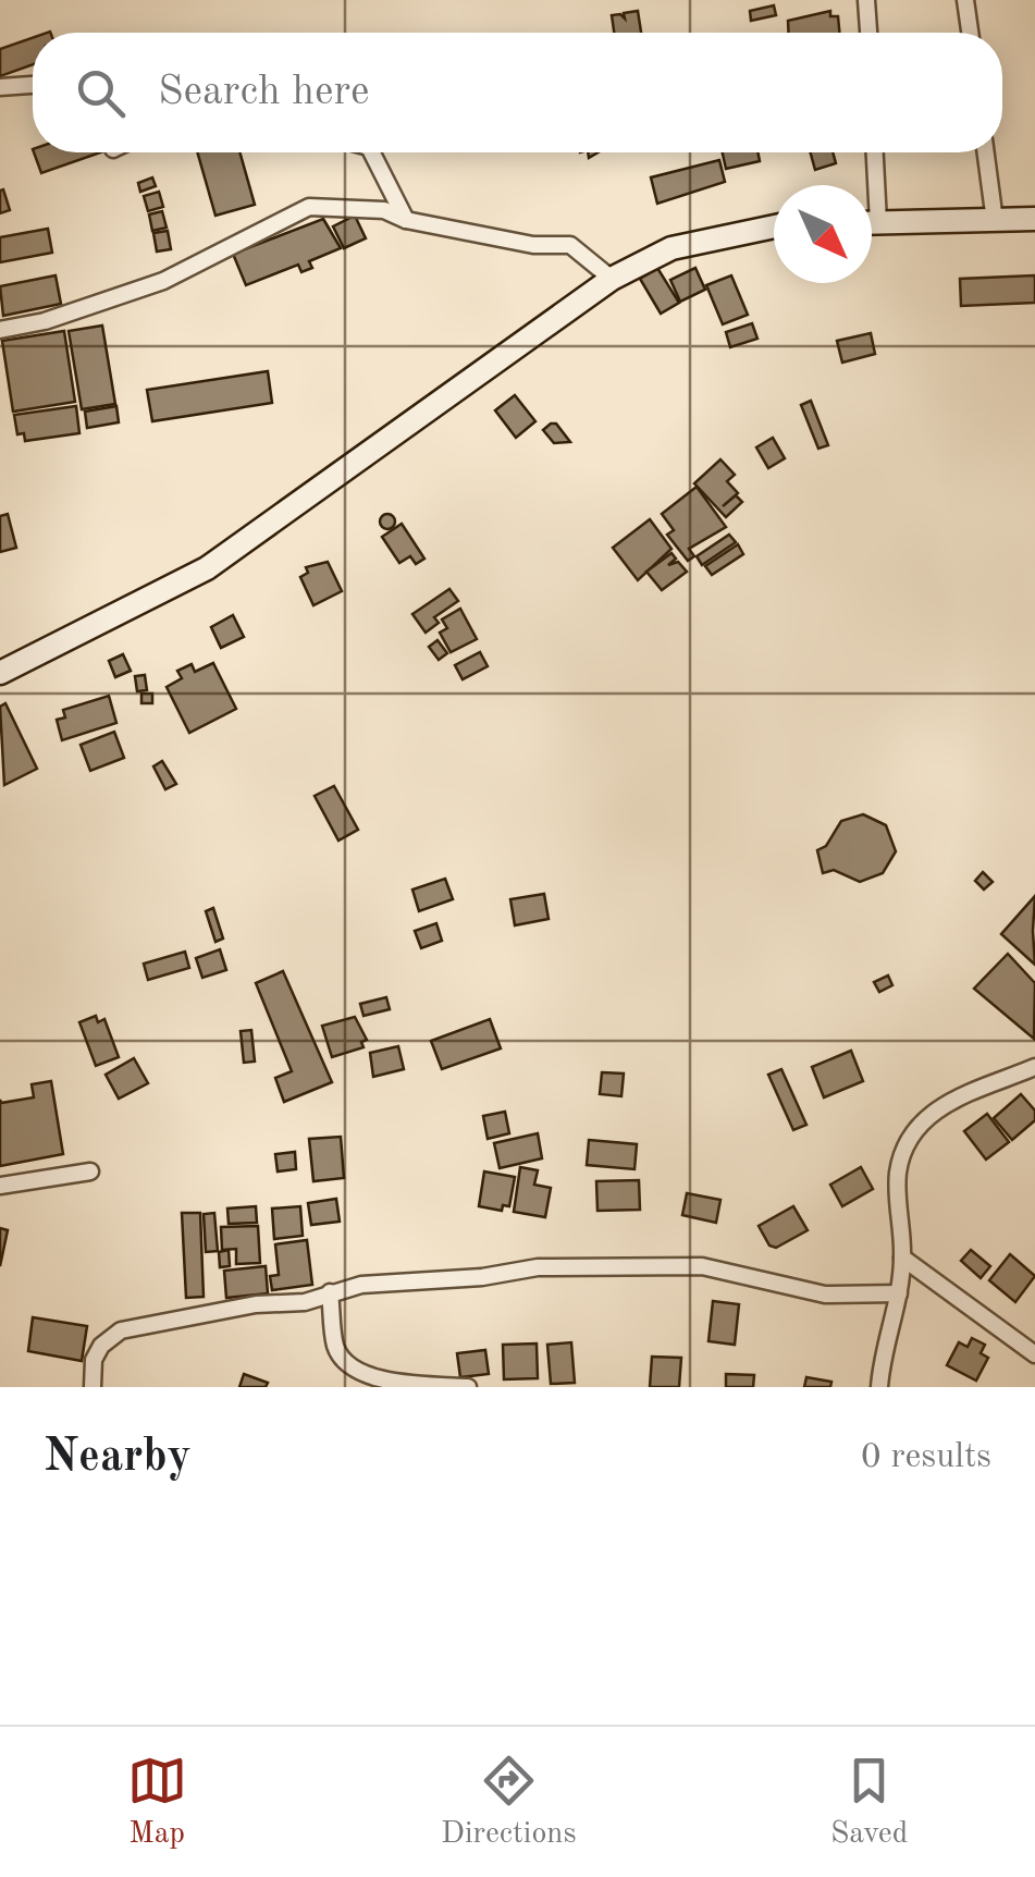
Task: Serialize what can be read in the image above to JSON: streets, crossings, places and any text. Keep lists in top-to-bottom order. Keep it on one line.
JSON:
{"north":"bottom right","page":{"search":"Search here","heading":["Nearby","0 results"],"nav":["Map","Directions","Saved"]}}
